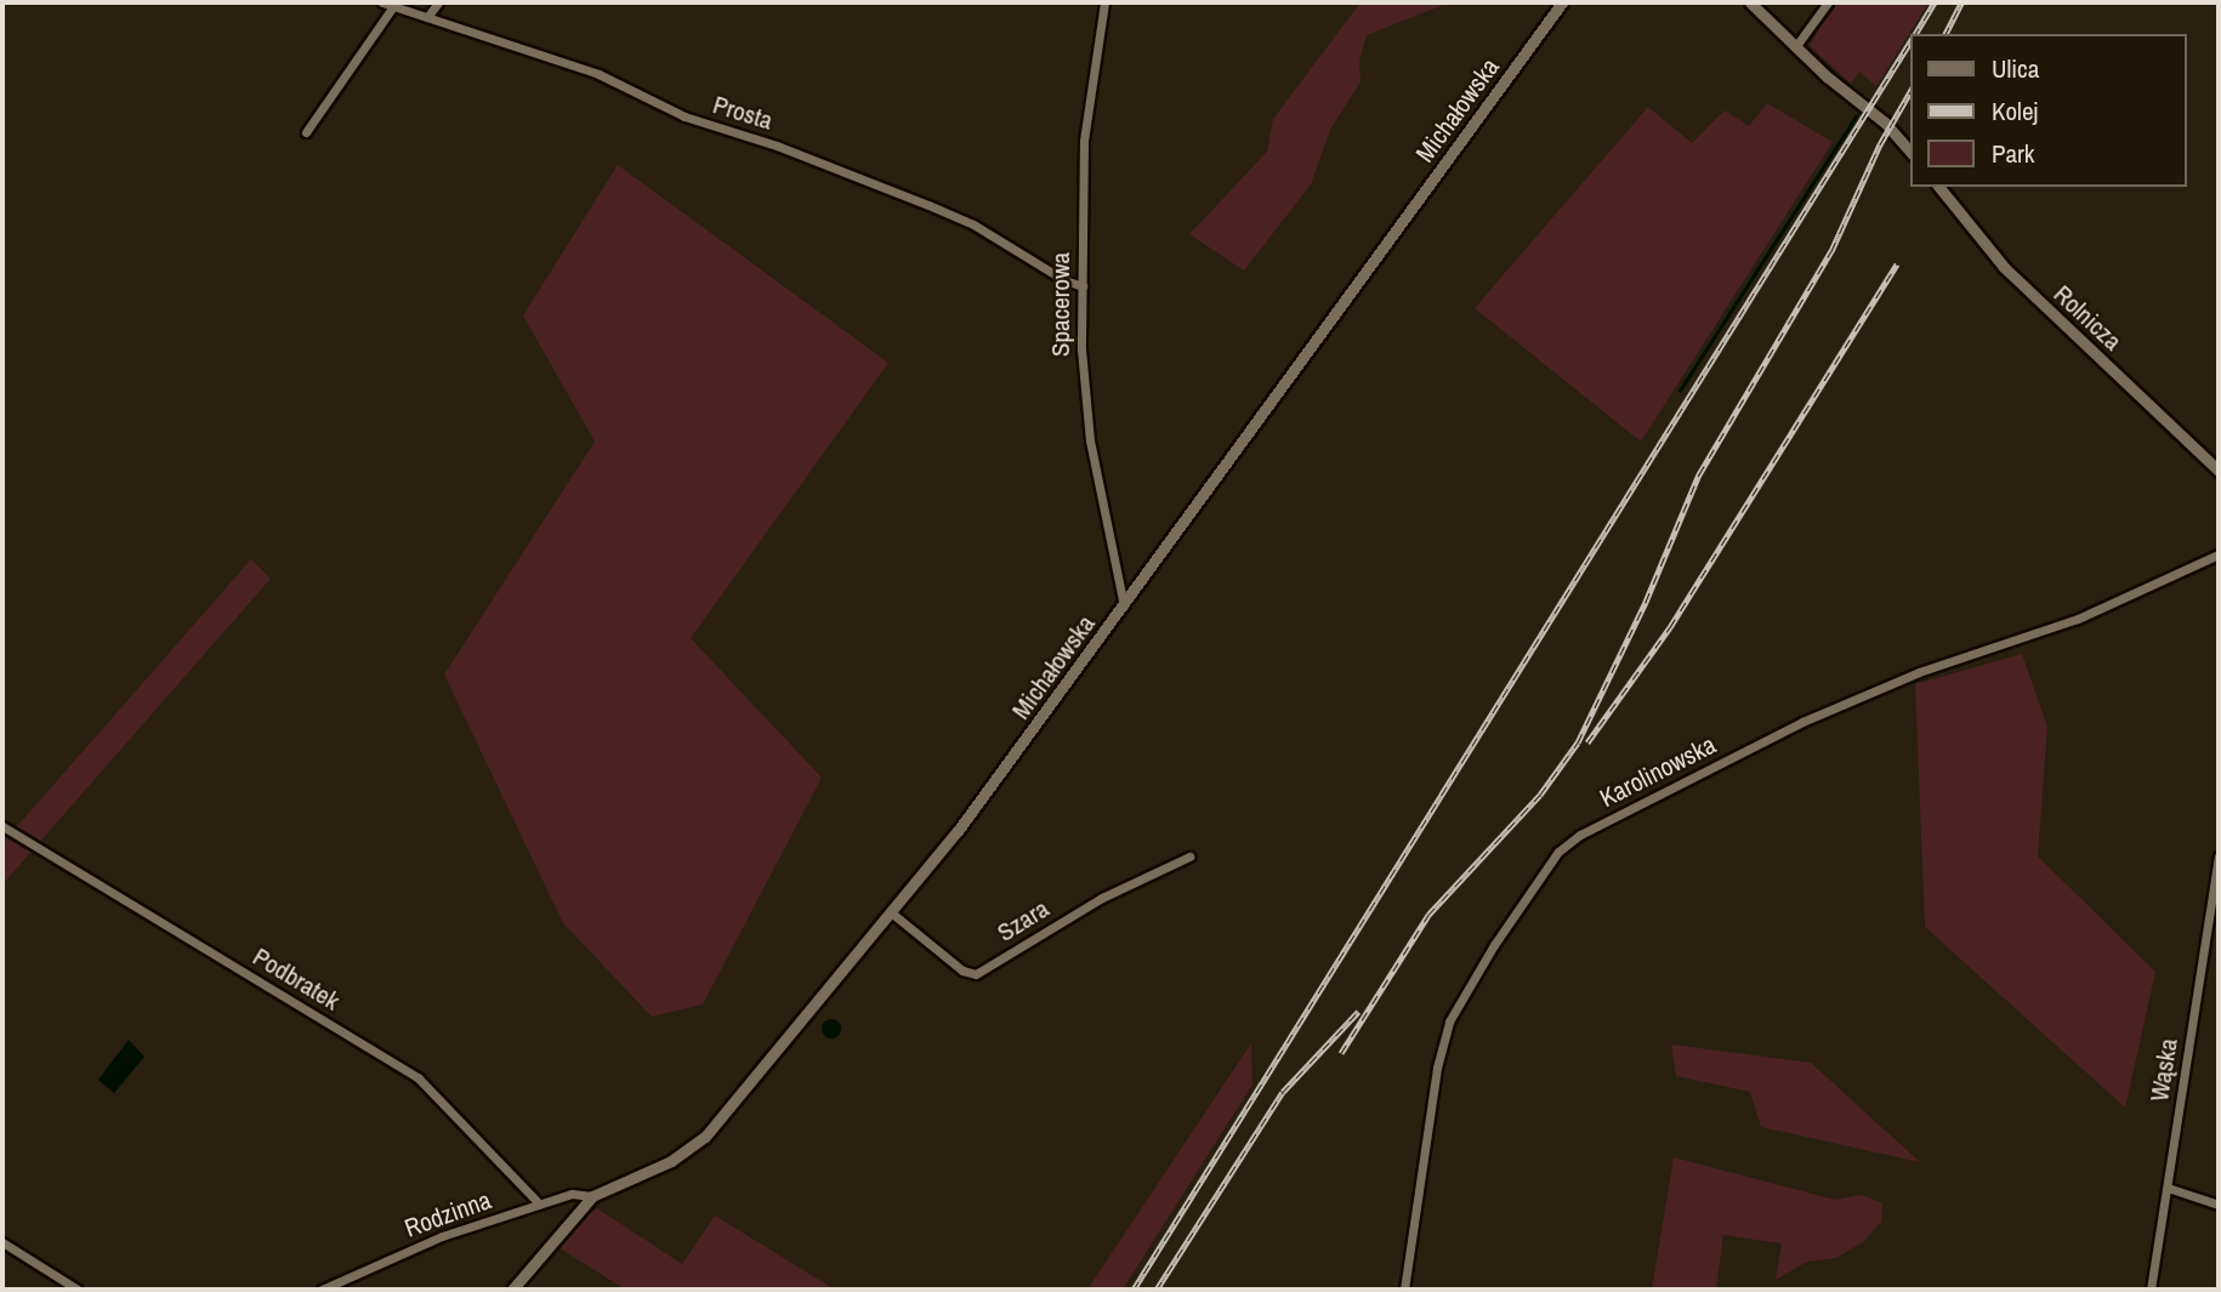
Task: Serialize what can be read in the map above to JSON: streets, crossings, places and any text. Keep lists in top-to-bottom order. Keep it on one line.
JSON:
{"streets":{"street":["Michałowska","Prosta","Spacerowa","Rolnicza","Karolinowska","Szara","Podbratek","Wąska","Rodzinna"]},"crossings":[["Michałowska","Spacerowa"],["Michałowska","Szara"],["Michałowska","Rodzinna"],["Prosta","Spacerowa"],["Podbratek","Rodzinna"]],"legend":["Ulica","Kolej","Park"]}
